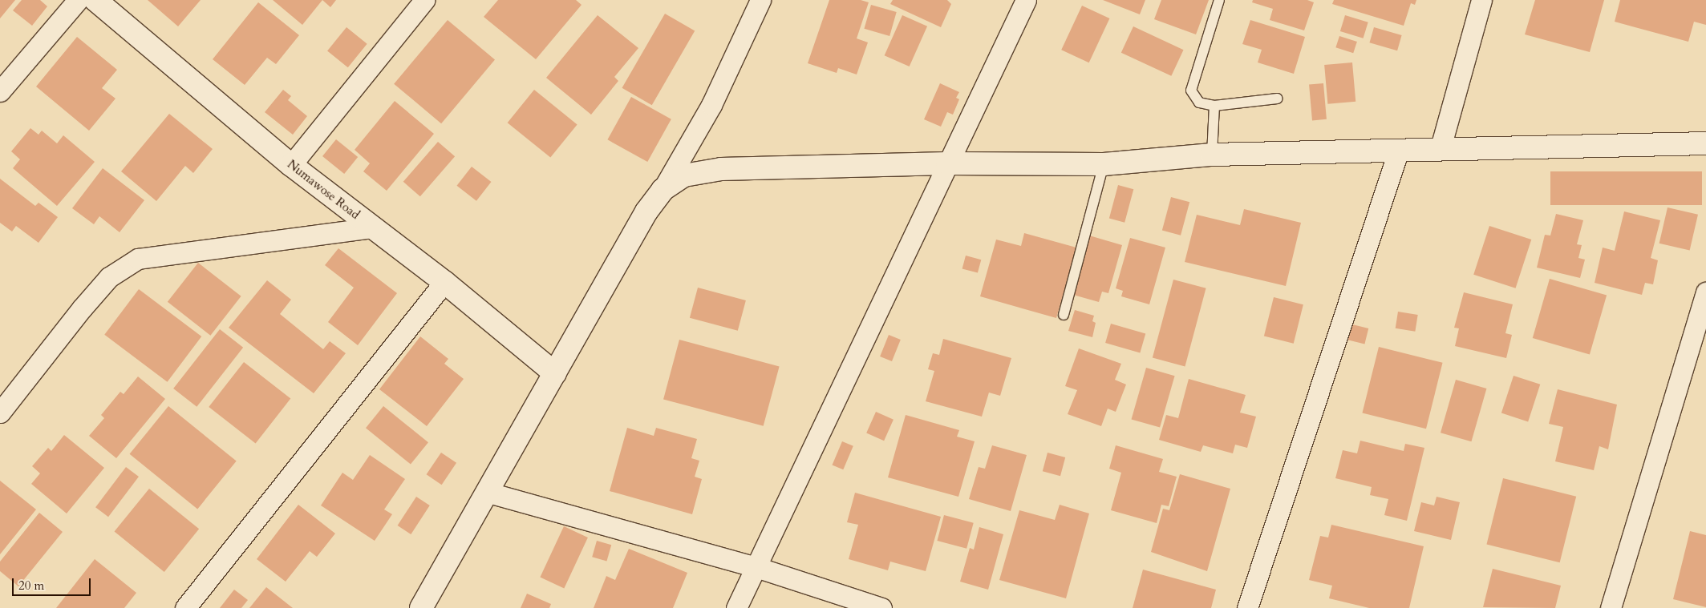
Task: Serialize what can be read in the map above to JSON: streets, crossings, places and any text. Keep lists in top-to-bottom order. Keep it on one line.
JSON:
{"streets":{"street":["Numawose Road"]},"scale_bar":"20 m"}
